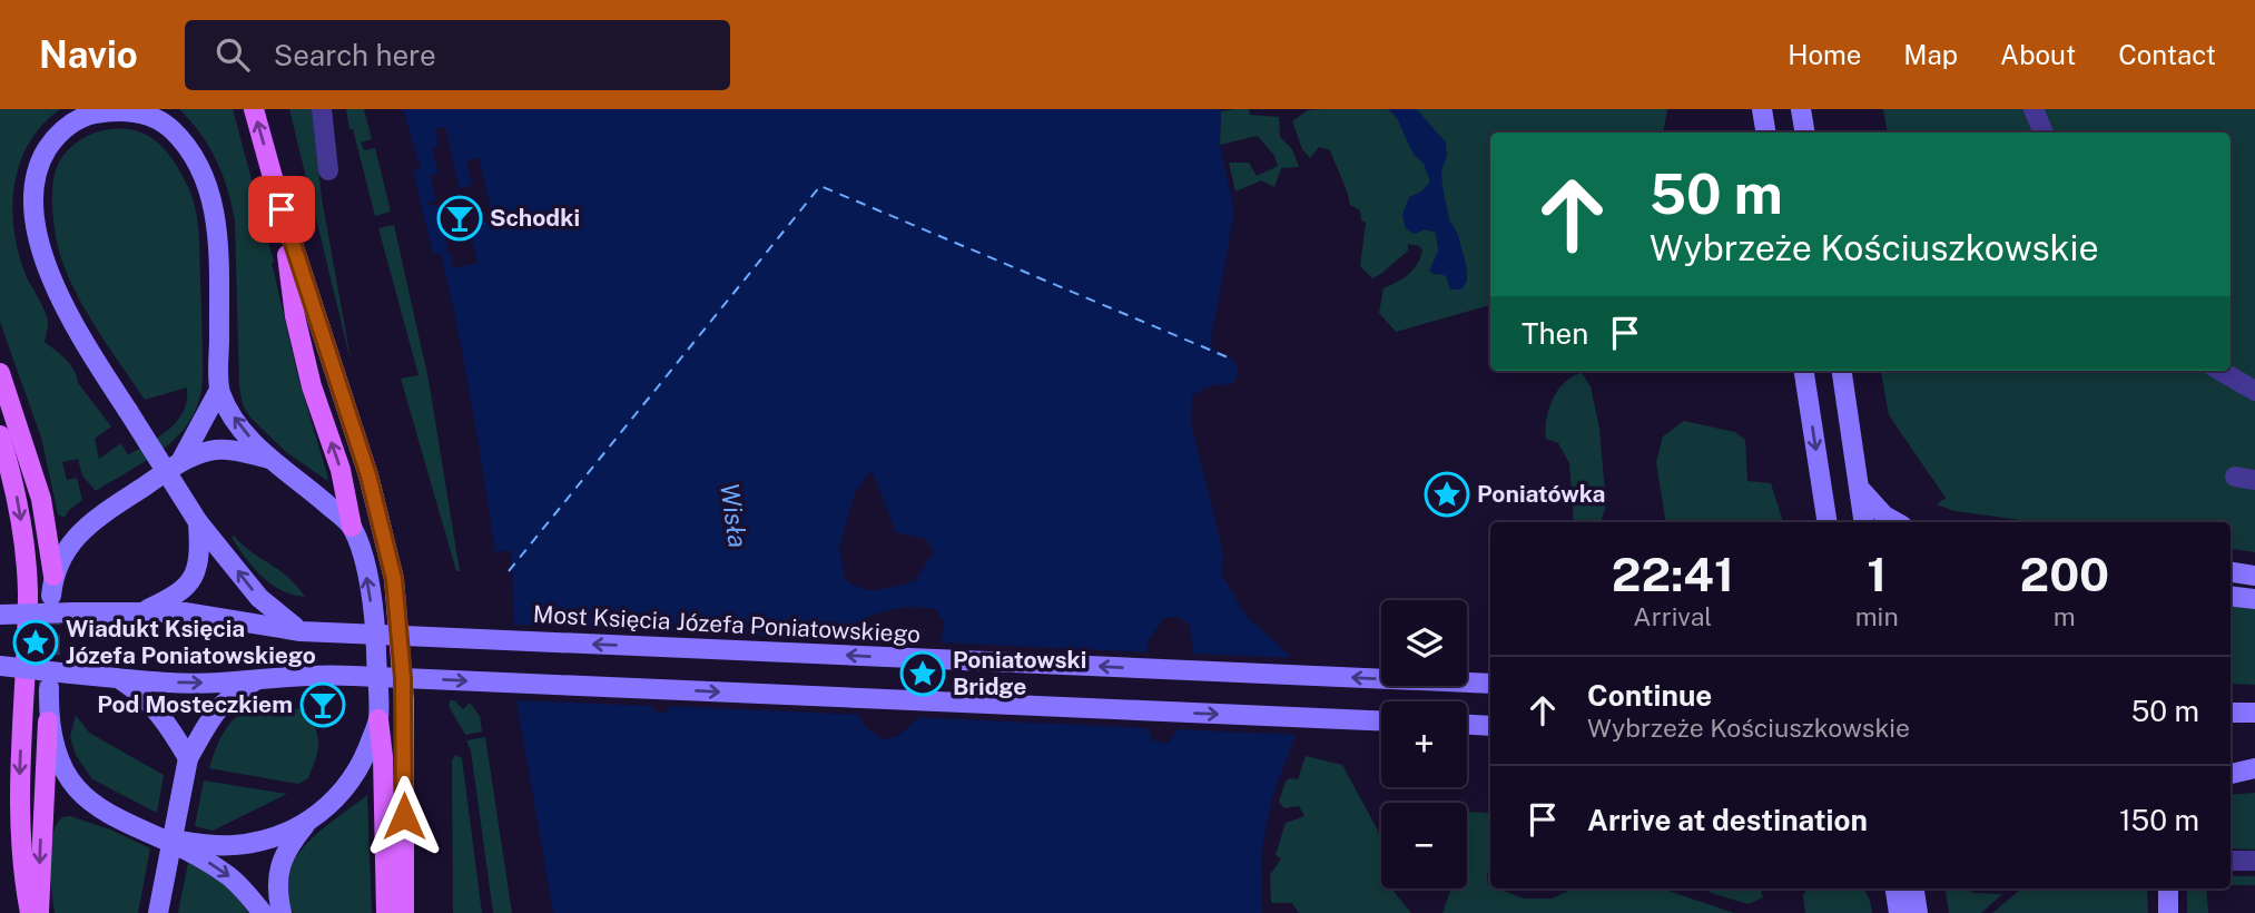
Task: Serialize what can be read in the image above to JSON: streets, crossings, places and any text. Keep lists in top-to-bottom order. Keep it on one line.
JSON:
{"streets":{"main road":["Most Księcia Józefa Poniatowskiego"]},"water":["Wisła"],"places":{"bar":["Schodki","Pod Mosteczkiem"],"place":["Poniatówka","Wiadukt Księcia Józefa Poniatowskiego","Poniatowski Bridge"]},"page":{"header":"Navio","search":"Search here","nav":["Home","Map","About","Contact"],"turn":["50 m","Wybrzeże Kościuszkowskie"],"then":"Then","eta":["22:41","Arrival","1","min","200","m"],"map_buttons":["+","−"],"list":[{"name":"Continue","note":"Wybrzeże Kościuszkowskie","value":"50 m"},{"name":"Arrive at destination","value":"150 m"}]}}
